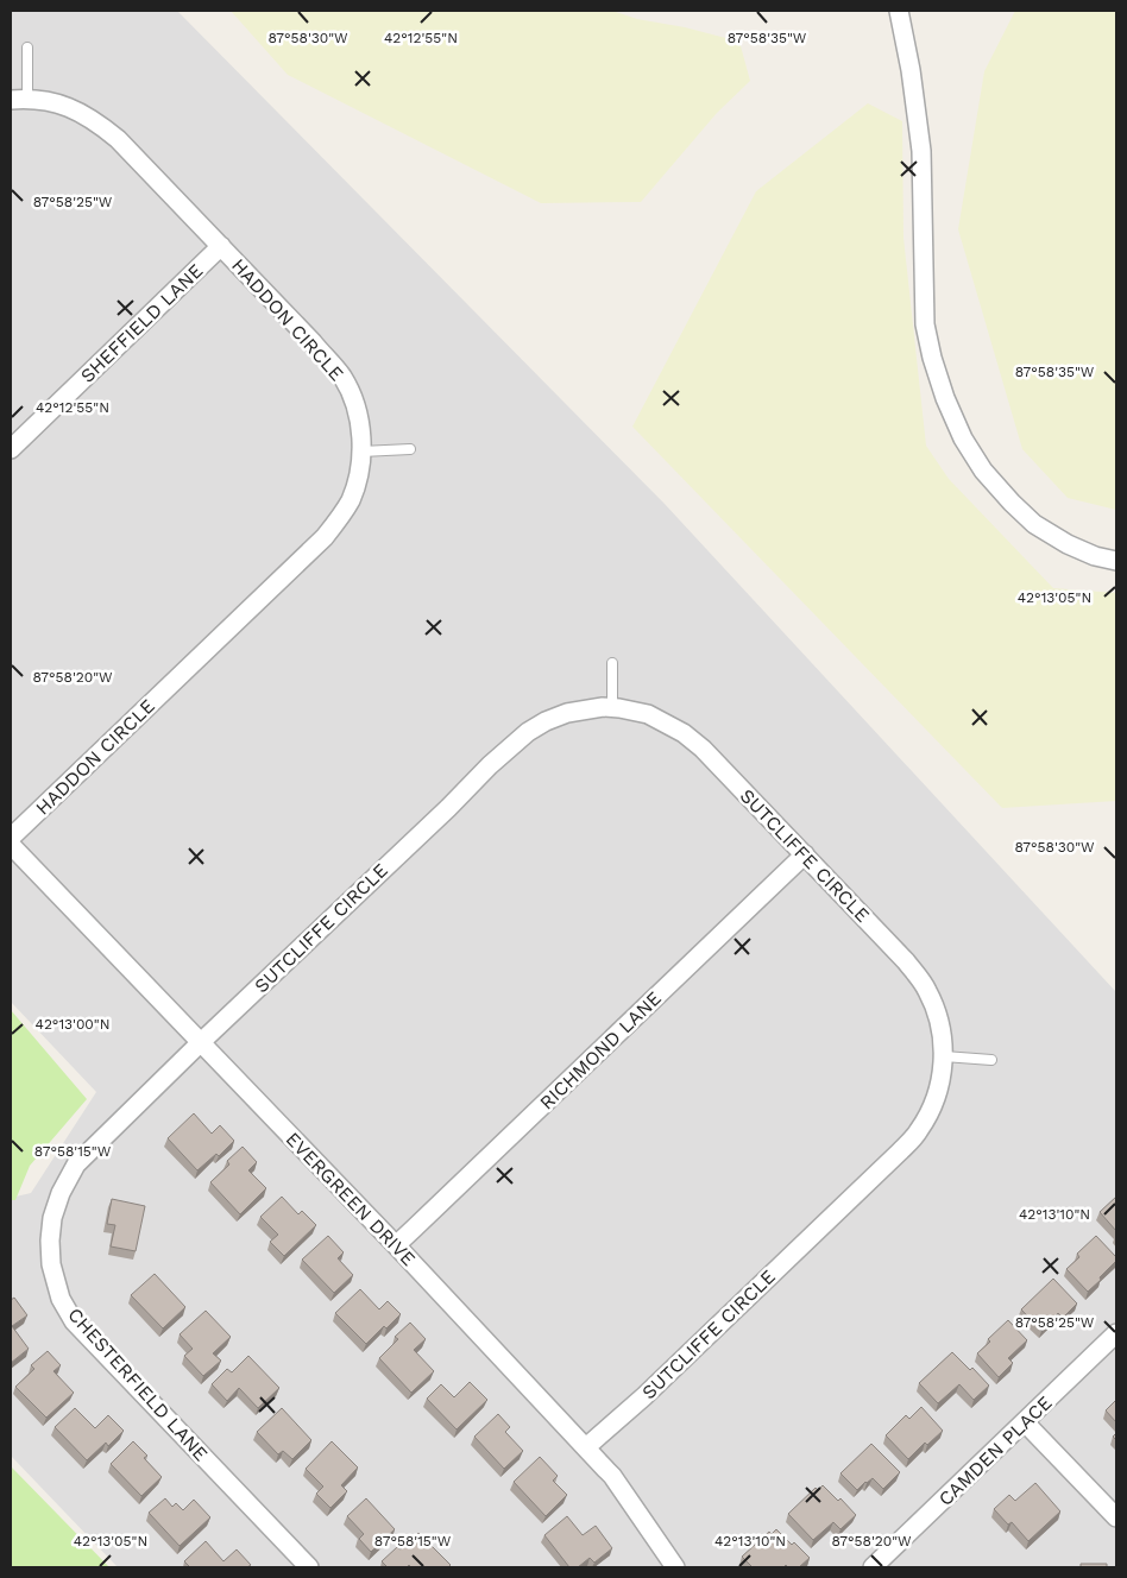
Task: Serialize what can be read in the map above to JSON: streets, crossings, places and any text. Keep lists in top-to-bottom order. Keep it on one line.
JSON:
{"streets":{"street":["HADDON CIRCLE","SHEFFIELD LANE","SUTCLIFFE CIRCLE","RICHMOND LANE","EVERGREEN DRIVE","CHESTERFIELD LANE","CAMDEN PLACE"]},"crossings":[["HADDON CIRCLE","SHEFFIELD LANE"],["SUTCLIFFE CIRCLE","RICHMOND LANE"],["SUTCLIFFE CIRCLE","EVERGREEN DRIVE"],["SUTCLIFFE CIRCLE","CHESTERFIELD LANE"],["RICHMOND LANE","EVERGREEN DRIVE"],["EVERGREEN DRIVE","CHESTERFIELD LANE"]],"coordinates":["42°12'55\"N","87°58'30\"W","87°58'35\"W","87°58'25\"W","42°13'05\"N","87°58'20\"W","42°13'00\"N","87°58'15\"W","42°13'10\"N"]}
